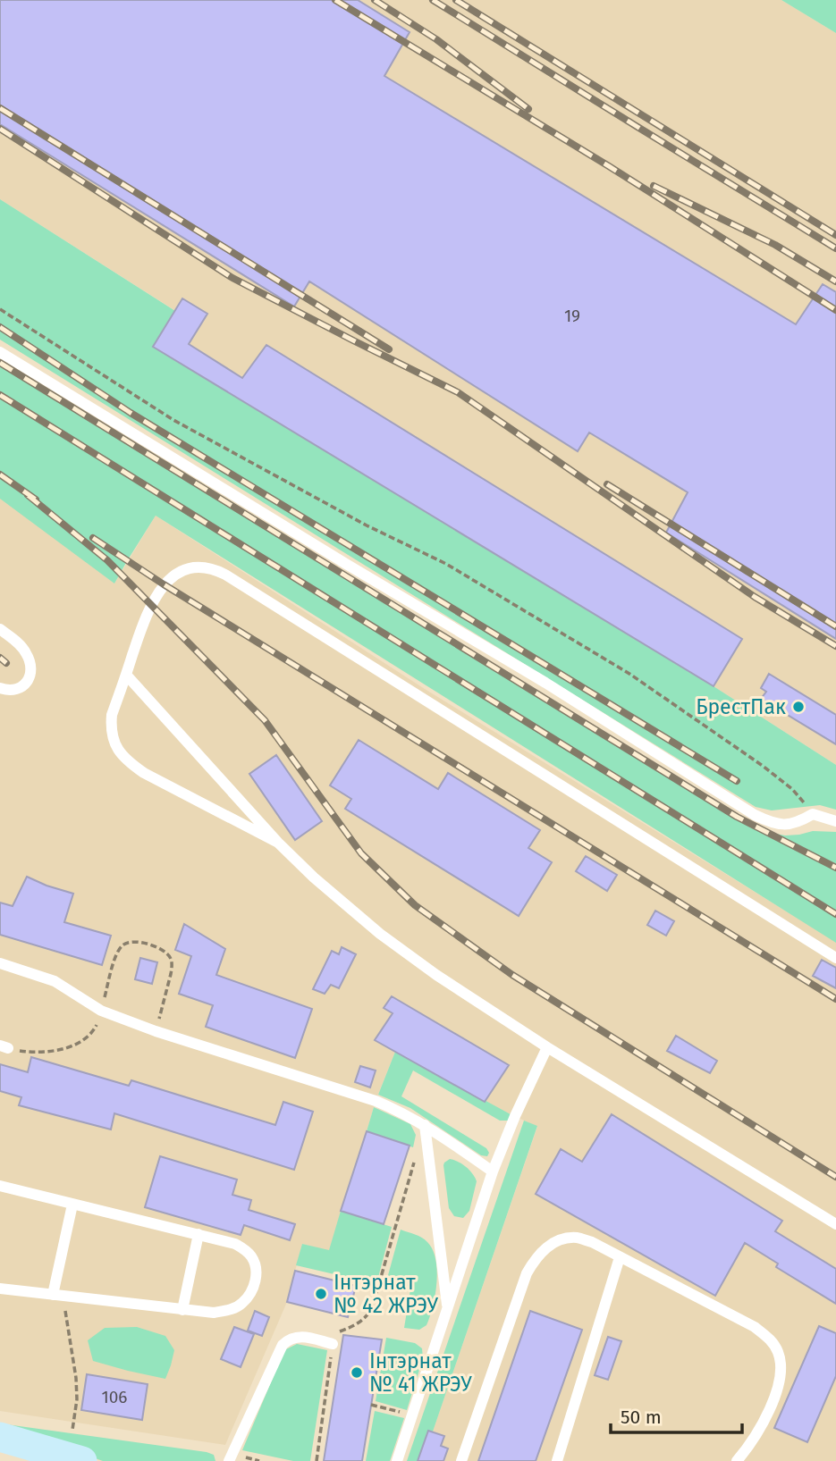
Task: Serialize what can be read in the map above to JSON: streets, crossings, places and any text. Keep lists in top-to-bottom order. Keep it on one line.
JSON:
{"places":["БрестПак","Інтэрнат № 42 ЖРЭУ","Інтэрнат № 41 ЖРЭУ"],"house_numbers":["19","106"],"scale_bar":"50 m"}
